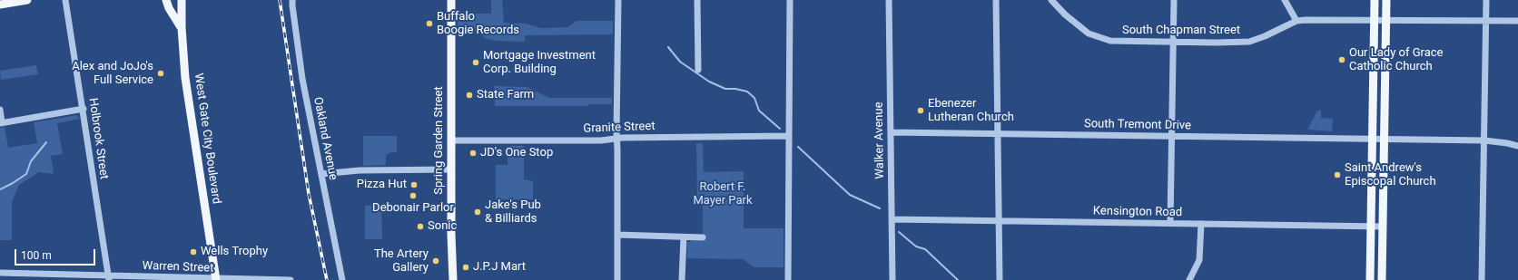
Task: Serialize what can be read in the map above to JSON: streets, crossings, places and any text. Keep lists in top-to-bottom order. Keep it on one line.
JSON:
{"streets":{"main road":["West Gate City Boulevard","Spring Garden Street"],"street":["South Chapman Street","South Tremont Drive","Granite Street","Holbrook Street","Oakland Avenue","Walker Avenue","Kensington Road","Warren Street"]},"crossings":[["South Tremont Drive","Walker Avenue"],["Granite Street","Spring Garden Street"],["Holbrook Street","Warren Street"],["West Gate City Boulevard","Warren Street"],["Walker Avenue","Kensington Road"]],"parks":["Robert F. Mayer Park"],"places":["Buffalo Boogie Records","Our Lady of Grace Catholic Church","Mortgage Investment Corp. Building","Alex and JoJo's Full Service","State Farm","Ebenezer Lutheran Church","JD's One Stop","Saint Andrew's Episcopal Church","Pizza Hut","Debonair Parlor","Jake's Pub & Billiards","Sonic","Wells Trophy","The Artery Gallery","J.P.J Mart"],"scale_bar":"100 m"}
